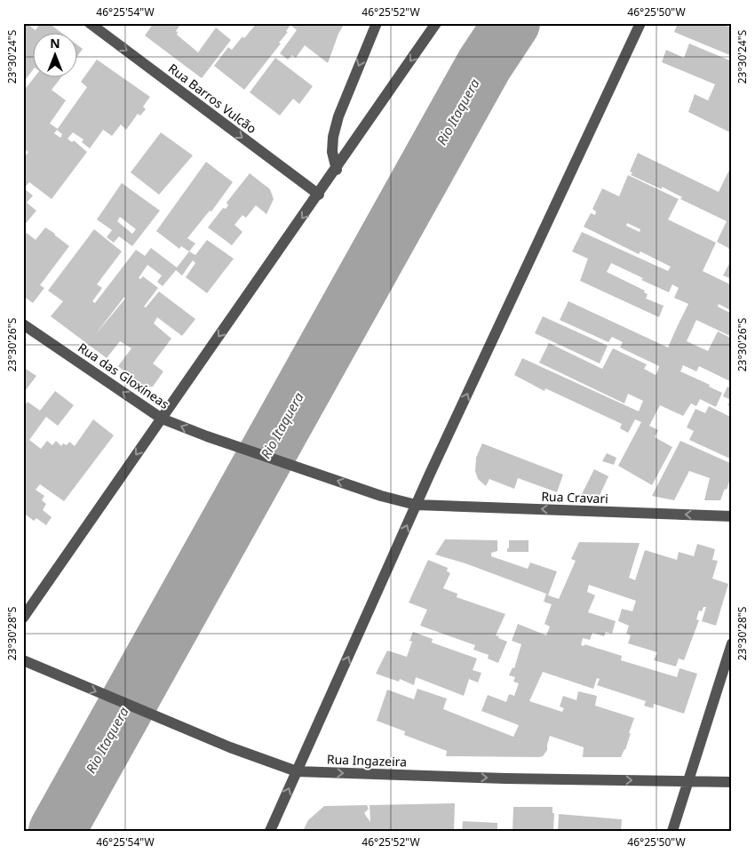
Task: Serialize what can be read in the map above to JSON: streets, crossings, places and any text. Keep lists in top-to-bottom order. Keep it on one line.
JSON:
{"streets":{"street":["Rua Barros Vulcão","Rua das Gloxíneas","Rua Cravari","Rua Ingazeira"]},"crossings":[["Rua das Gloxíneas","Rua Cravari"]],"one_way":["Rua Barros Vulcão","Rua das Gloxíneas","Rua Cravari","Rua Ingazeira"],"water":["Rio Itaquera"],"north":"top","coordinates":["46°25'54\"W","46°25'52\"W","46°25'50\"W","23°30'24\"S","23°30'26\"S","23°30'28\"S"]}
